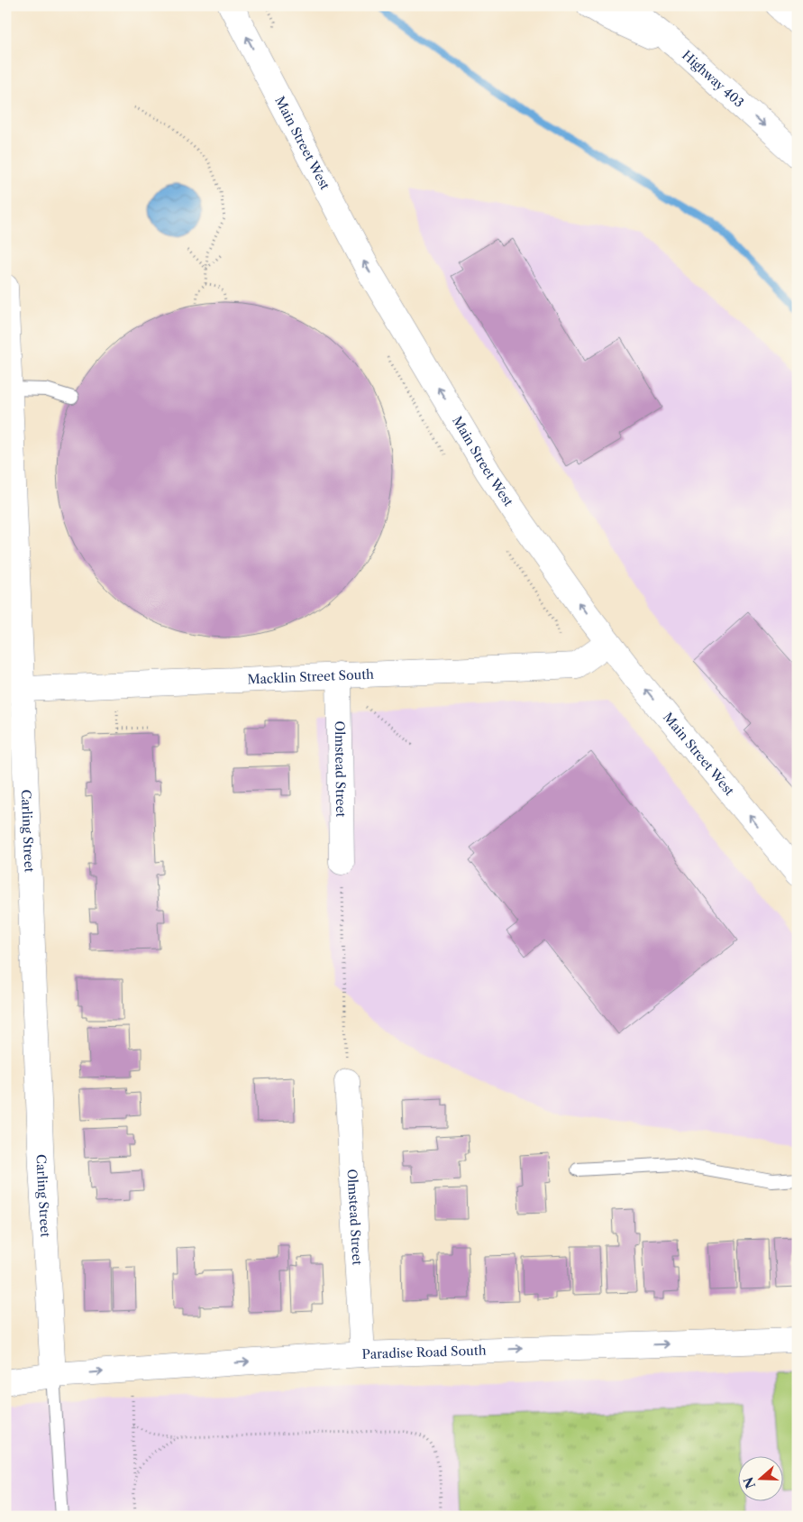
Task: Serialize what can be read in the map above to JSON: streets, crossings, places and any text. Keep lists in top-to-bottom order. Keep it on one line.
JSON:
{"streets":{"main road":["Highway 403","Main Street West","Macklin Street South","Olmstead Street","Carling Street","Paradise Road South"]},"crossings":[["Main Street West","Macklin Street South"],["Macklin Street South","Olmstead Street"],["Macklin Street South","Carling Street"],["Olmstead Street","Paradise Road South"],["Carling Street","Paradise Road South"]],"one_way":["Highway 403","Main Street West","Paradise Road South"],"north":"left"}
